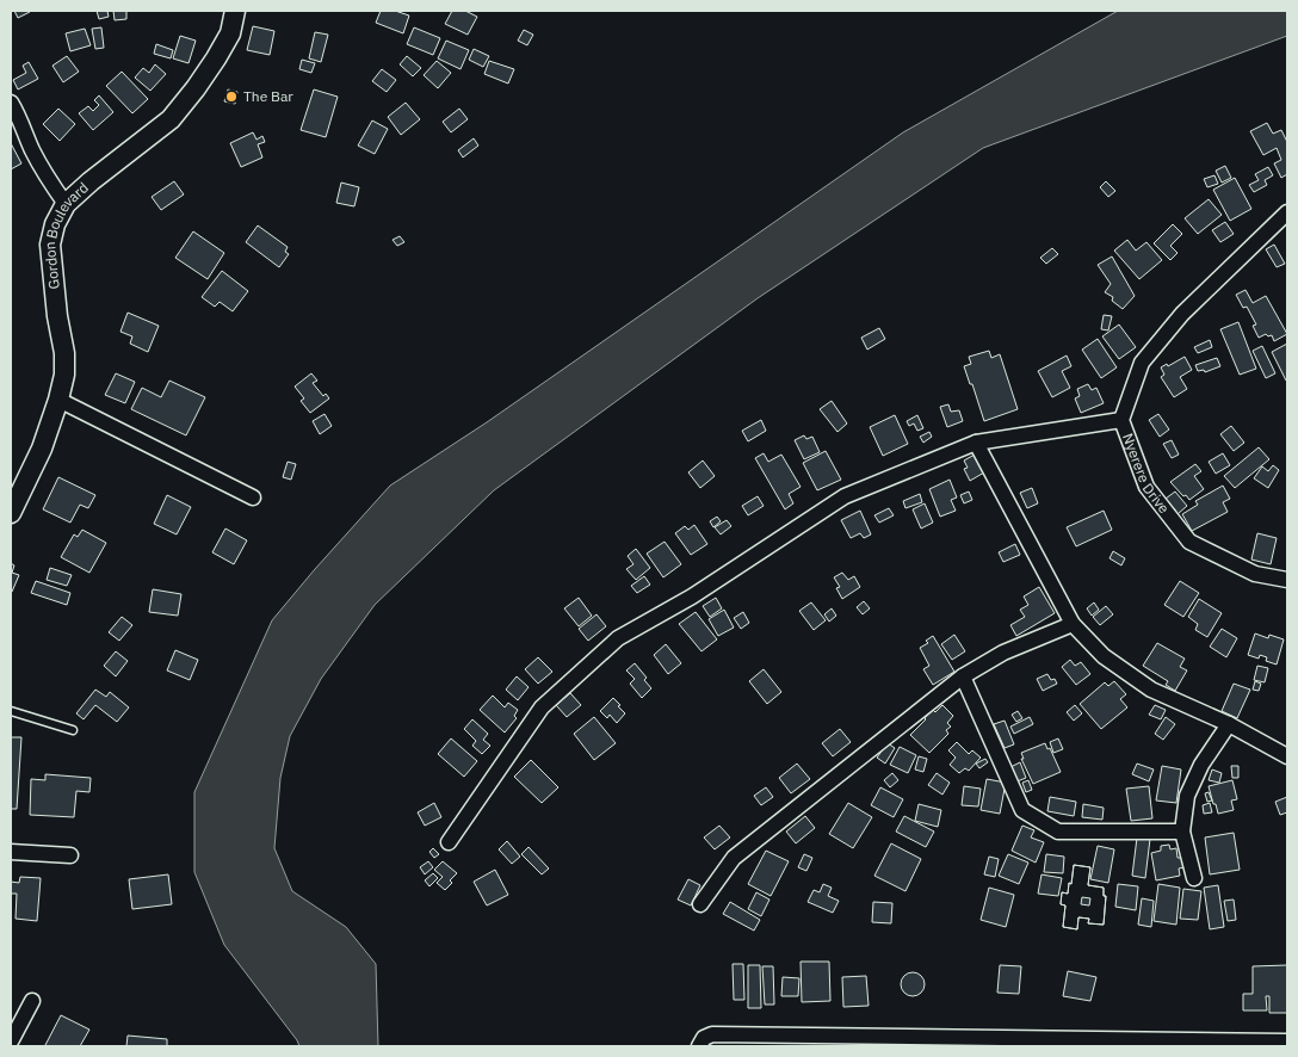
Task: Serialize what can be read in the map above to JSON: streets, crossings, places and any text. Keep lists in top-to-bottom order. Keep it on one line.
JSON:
{"streets":{"street":["Gordon Boulevard","Nyerere Drive"]},"places":["The Bar"]}
